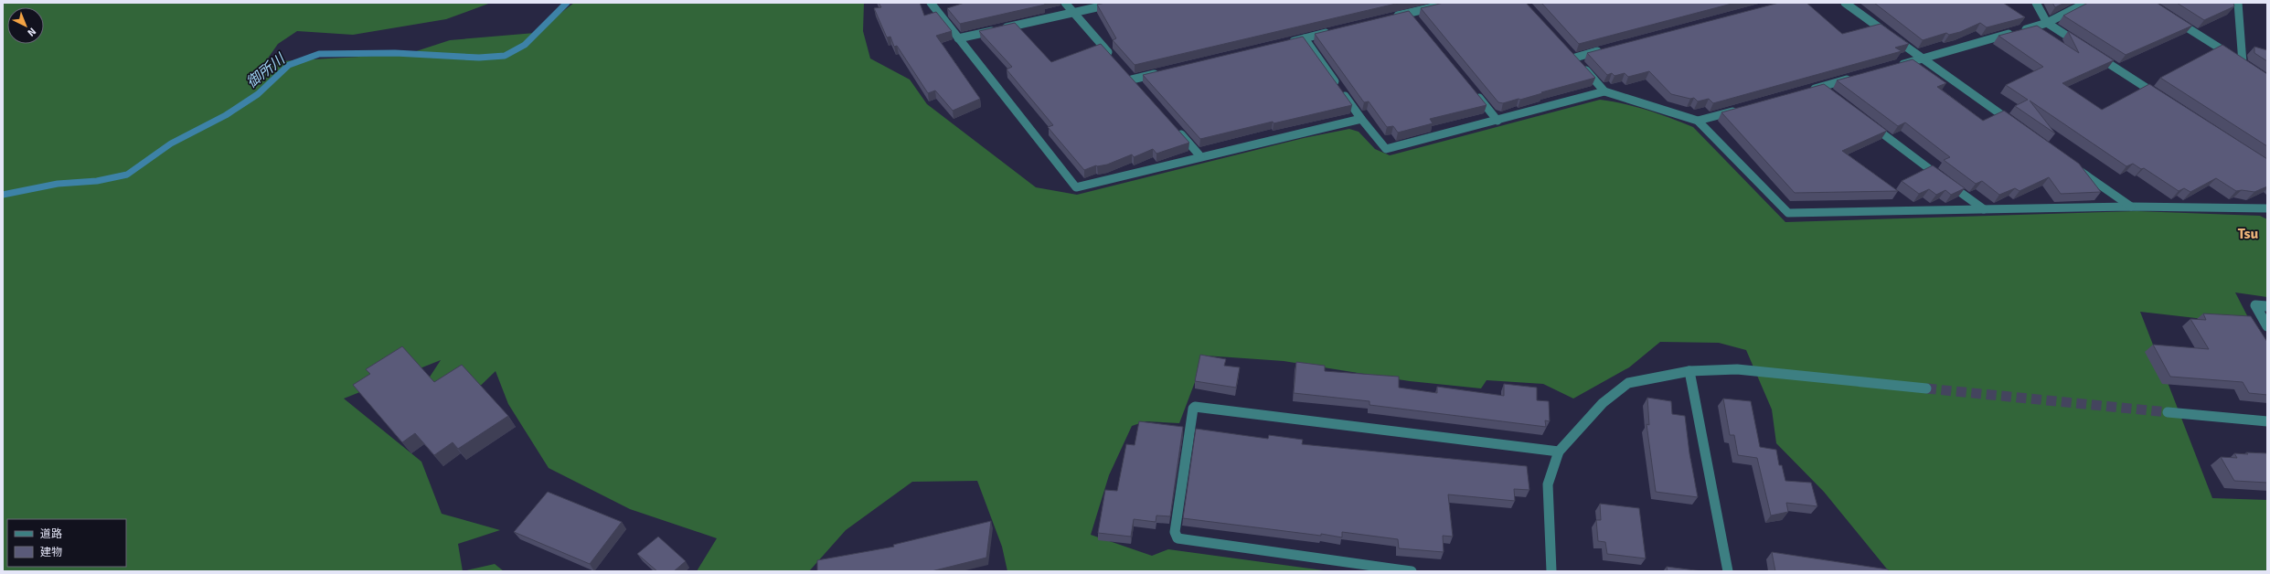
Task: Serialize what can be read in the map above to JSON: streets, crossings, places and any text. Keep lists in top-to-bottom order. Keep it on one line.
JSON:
{"districts":["Tsu"],"water":["御所川"],"legend":["道路","建物"],"north":"bottom right"}
